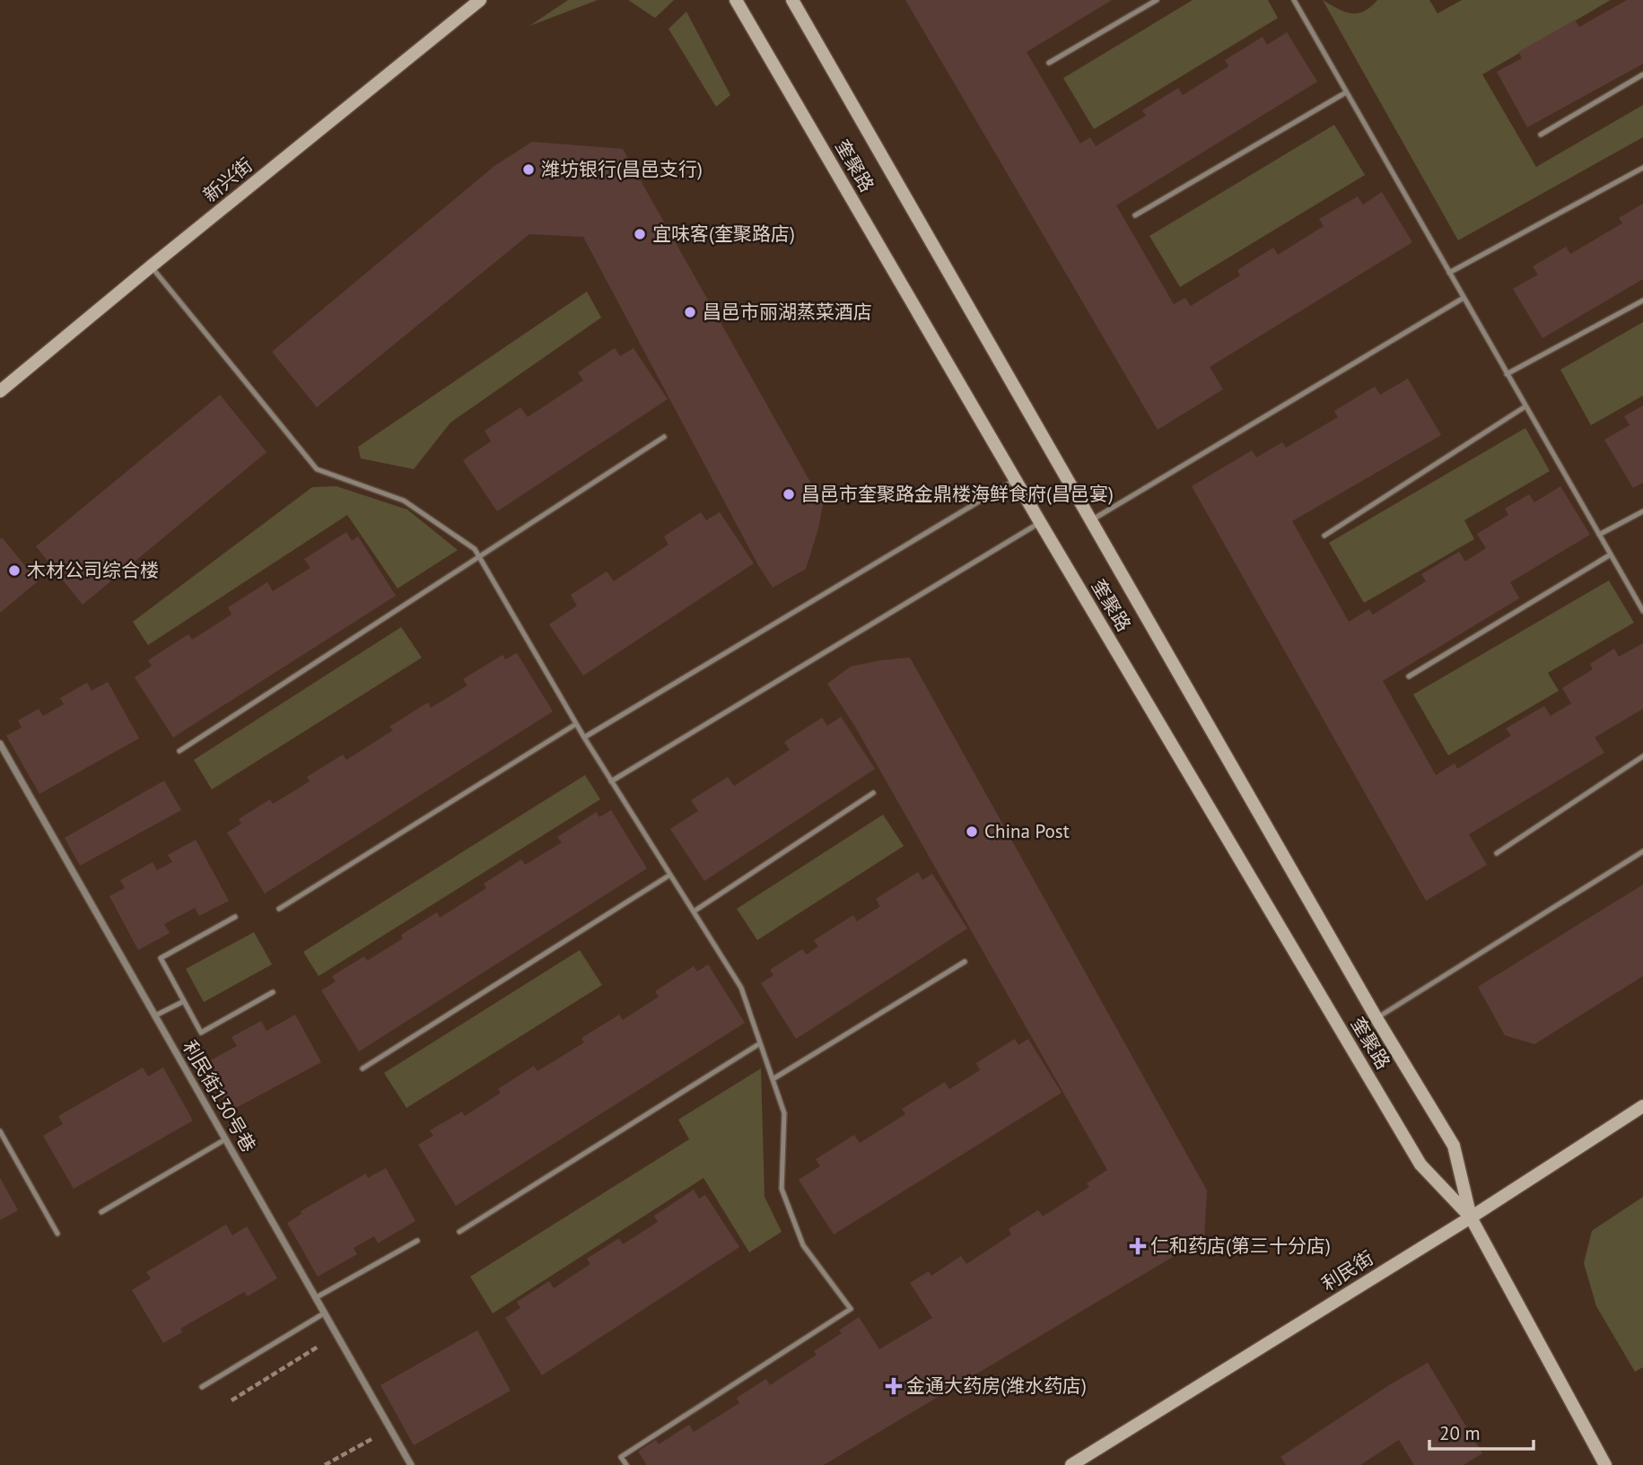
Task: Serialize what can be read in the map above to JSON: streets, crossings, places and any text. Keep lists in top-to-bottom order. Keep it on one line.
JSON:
{"streets":{"main road":["奎聚路","新兴街","利民街"],"street":["利民街130号巷"]},"crossings":[["奎聚路","利民街"]],"places":{"other":["潍坊银行(昌邑支行)","宜味客(奎聚路店)","昌邑市丽湖蒸菜酒店","昌邑市奎聚路金鼎楼海鲜食府(昌邑宴)","木材公司综合楼","China Post"],"health":["仁和药店(第三十分店)","金通大药房(潍水药店)"]},"scale_bar":"20 m"}
